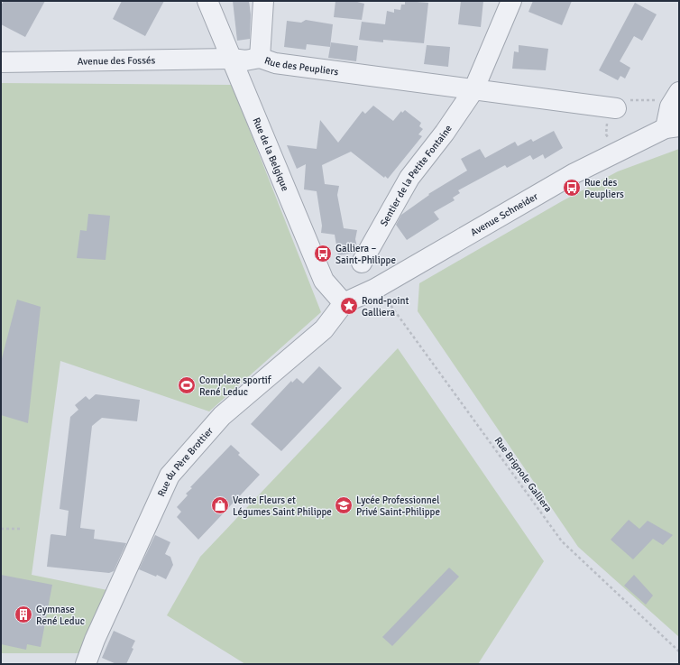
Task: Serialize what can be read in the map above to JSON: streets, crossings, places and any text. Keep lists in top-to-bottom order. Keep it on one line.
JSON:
{"streets":{"street":["Avenue des Fossés","Rue des Peupliers","Rue de la Belgique","Sentier de la Petite Fontaine","Avenue Schneider","Rue du Père Brottier"],"path":["Rue Brignole Galliera"]},"crossings":[["Avenue des Fossés","Rue des Peupliers"],["Avenue des Fossés","Rue de la Belgique"],["Rue des Peupliers","Rue de la Belgique"],["Rue des Peupliers","Sentier de la Petite Fontaine"],["Rue de la Belgique","Avenue Schneider"],["Rue de la Belgique","Rue du Père Brottier"],["Avenue Schneider","Rue du Père Brottier"],["Avenue Schneider","Rue Brignole Galliera"]],"places":{"bus stop":["Rue des Peupliers","Galliera – Saint-Philippe"],"place":["Rond-point Galliera"],"sports":["Complexe sportif René Leduc"],"shop":["Vente Fleurs et Légumes Saint Philippe"],"school or university":["Lycée Professionnel Privé Saint-Philippe"],"building":["Gymnase René Leduc"]}}
